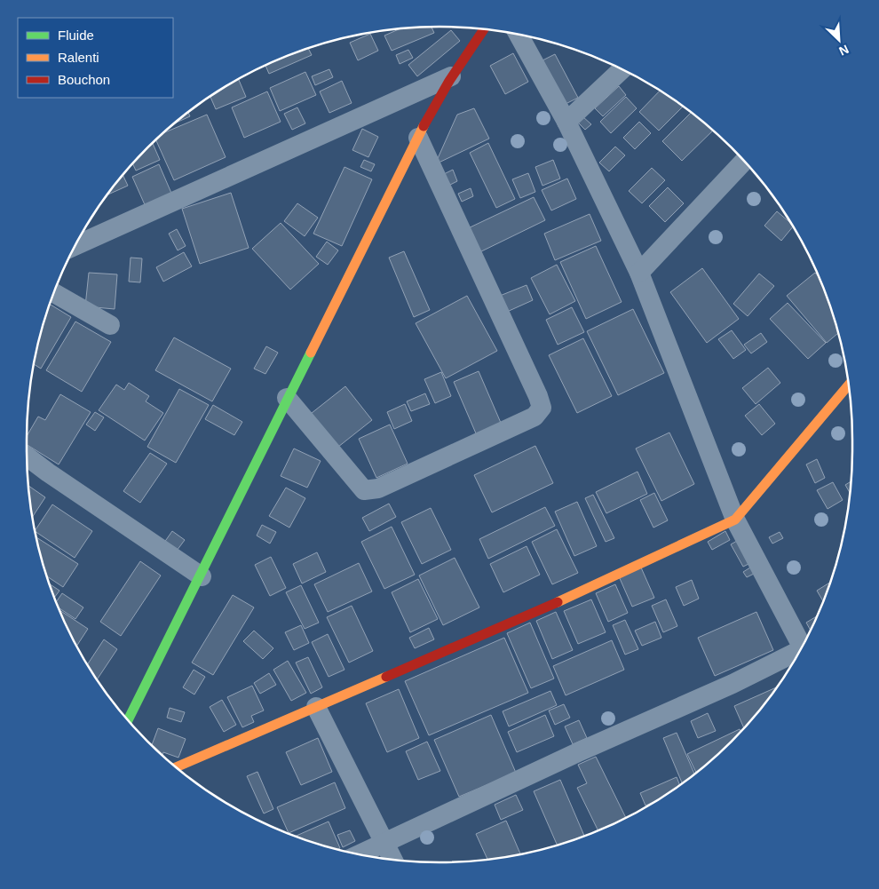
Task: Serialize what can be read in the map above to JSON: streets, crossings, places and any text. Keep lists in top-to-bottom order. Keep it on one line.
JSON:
{"legend":["Fluide","Ralenti","Bouchon"],"north":"bottom right"}
